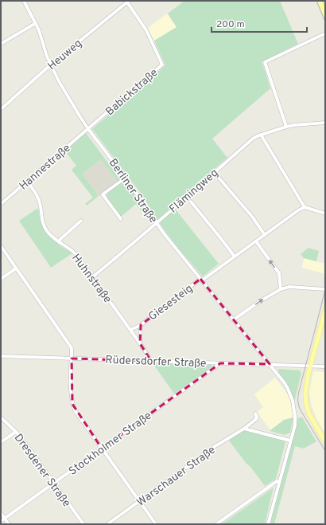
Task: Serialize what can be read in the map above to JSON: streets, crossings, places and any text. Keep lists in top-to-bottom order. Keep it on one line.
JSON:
{"streets":{"street":["Heuweg","Babickstraße","Hannestraße","Berliner Straße","Flämingweg","Huhnstraße","Giesesteig","Rüdersdorfer Straße","Stockholmer Straße","Dresdener Straße","Warschauer Straße"]},"crossings":[["Heuweg","Babickstraße"],["Heuweg","Berliner Straße"],["Babickstraße","Hannestraße"],["Babickstraße","Berliner Straße"],["Hannestraße","Berliner Straße"],["Hannestraße","Huhnstraße"],["Berliner Straße","Flämingweg"],["Berliner Straße","Giesesteig"],["Berliner Straße","Rüdersdorfer Straße"],["Flämingweg","Huhnstraße"],["Huhnstraße","Giesesteig"],["Huhnstraße","Rüdersdorfer Straße"],["Rüdersdorfer Straße","Stockholmer Straße"],["Stockholmer Straße","Dresdener Straße"]],"scale_bar":"200 m"}
